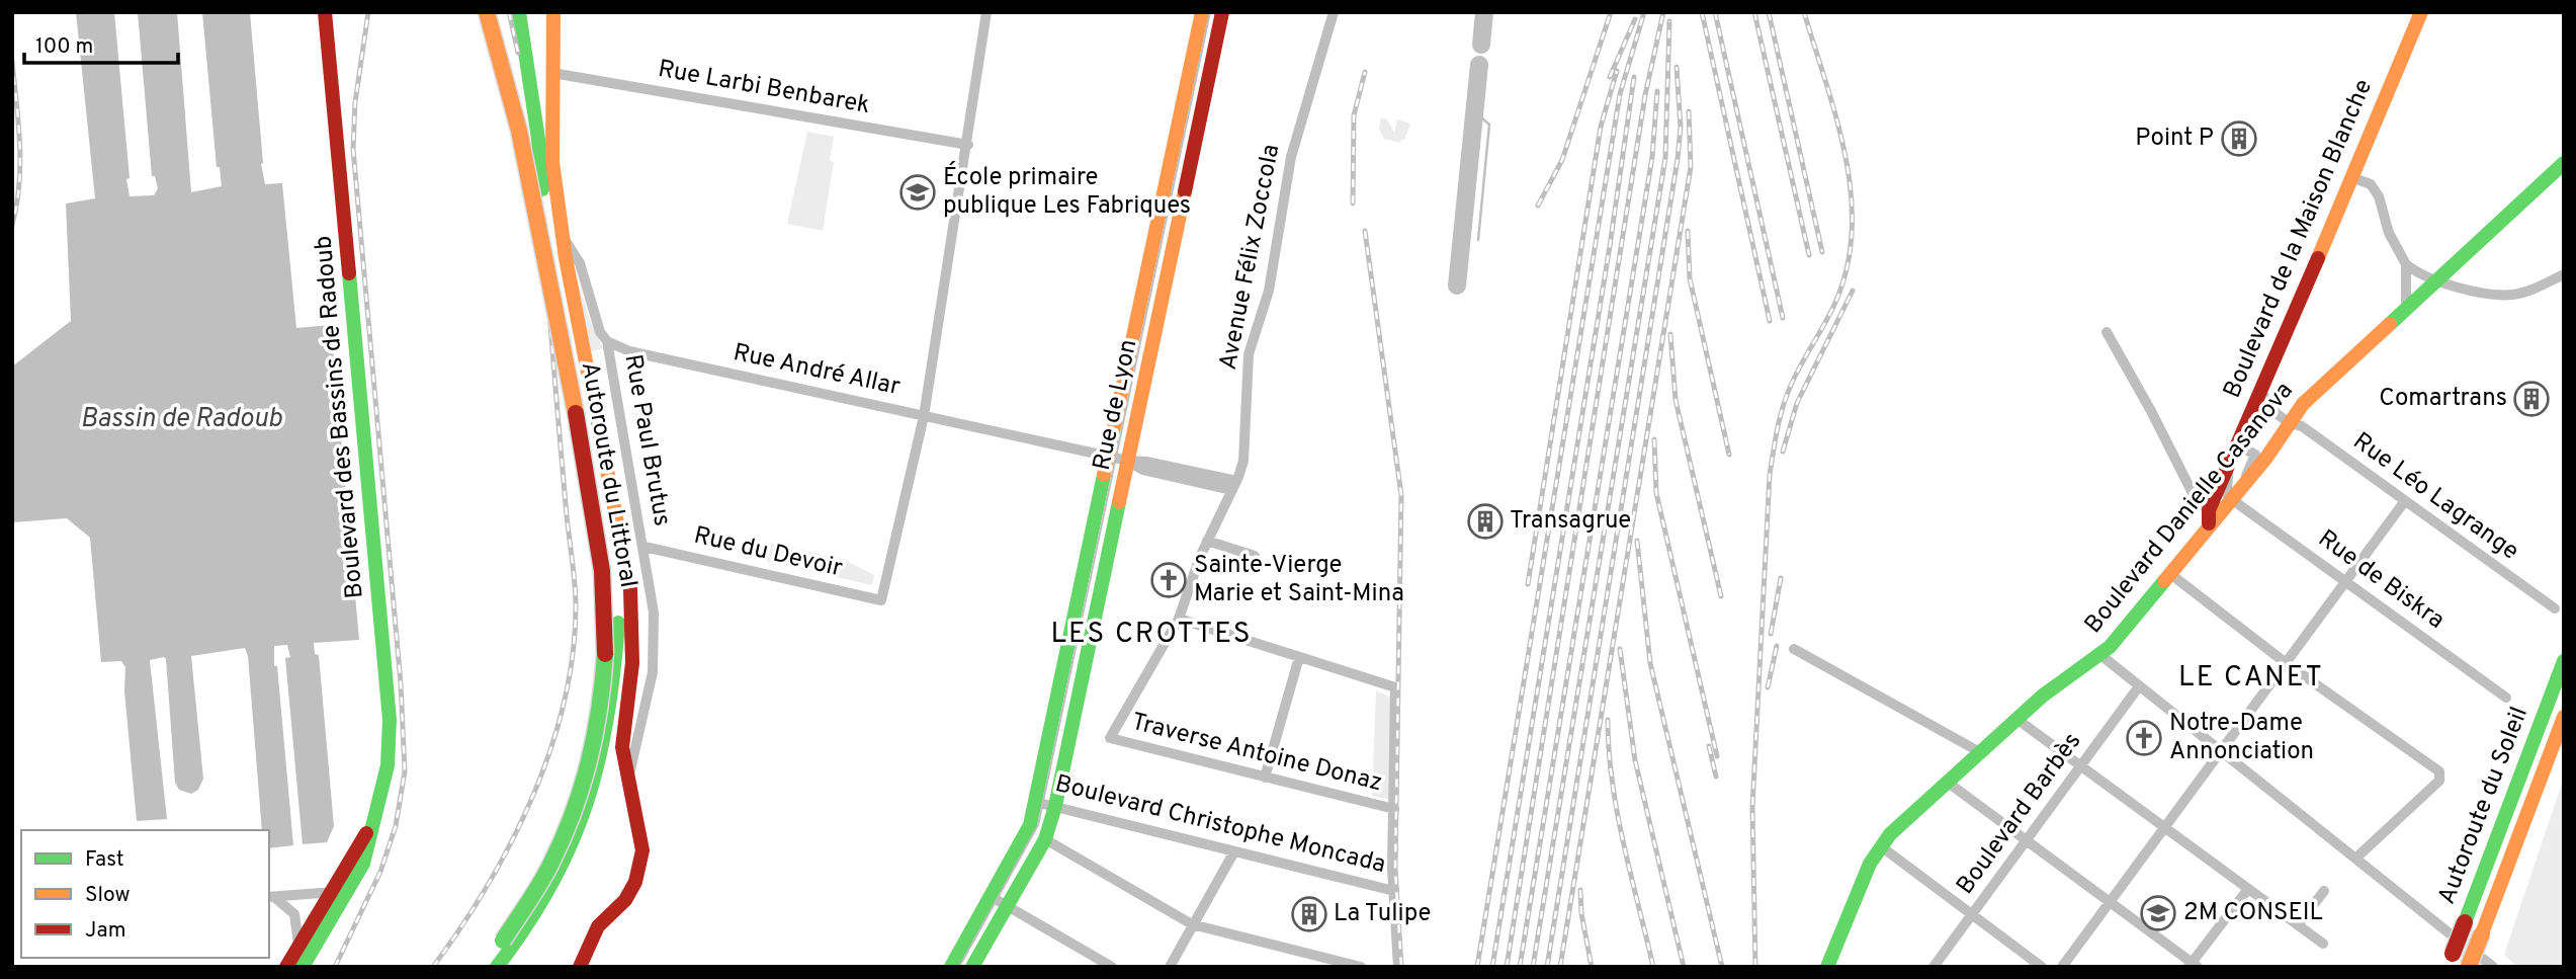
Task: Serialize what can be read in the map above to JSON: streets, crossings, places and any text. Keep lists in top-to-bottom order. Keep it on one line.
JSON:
{"streets":{"main road":["Boulevard de la Maison Blanche","Rue de Lyon","Boulevard des Bassins de Radoub","Autoroute du Littoral","Boulevard Danielle Casanova","Autoroute du Soleil"],"street":["Rue Larbi Benbarek","Avenue Félix Zoccola","Rue André Allar","Rue Paul Brutus","Rue Léo Lagrange","Rue du Devoir","Rue de Biskra","Traverse Antoine Donaz","Boulevard Barbès","Boulevard Christophe Moncada"]},"crossings":[["Boulevard de la Maison Blanche","Rue Léo Lagrange"],["Boulevard de la Maison Blanche","Boulevard Danielle Casanova"],["Avenue Félix Zoccola","Rue André Allar"],["Avenue Félix Zoccola","Traverse Antoine Donaz"],["Rue André Allar","Rue de Lyon"],["Rue André Allar","Rue Paul Brutus"],["Rue André Allar","Rue du Devoir"],["Rue de Lyon","Boulevard Christophe Moncada"],["Rue Paul Brutus","Rue du Devoir"],["Rue Léo Lagrange","Boulevard Danielle Casanova"],["Boulevard Danielle Casanova","Rue de Biskra"]],"districts":["LES CROTTES","LE CANET"],"water":["Bassin de Radoub"],"places":{"building":["Point P","Comartrans","Transagrue","La Tulipe"],"school or university":["École primaire publique Les Fabriques","2M CONSEIL"],"church":["Sainte-Vierge Marie et Saint-Mina","Notre-Dame Annonciation"]},"legend":["Fast","Slow","Jam"],"scale_bar":"100 m"}
